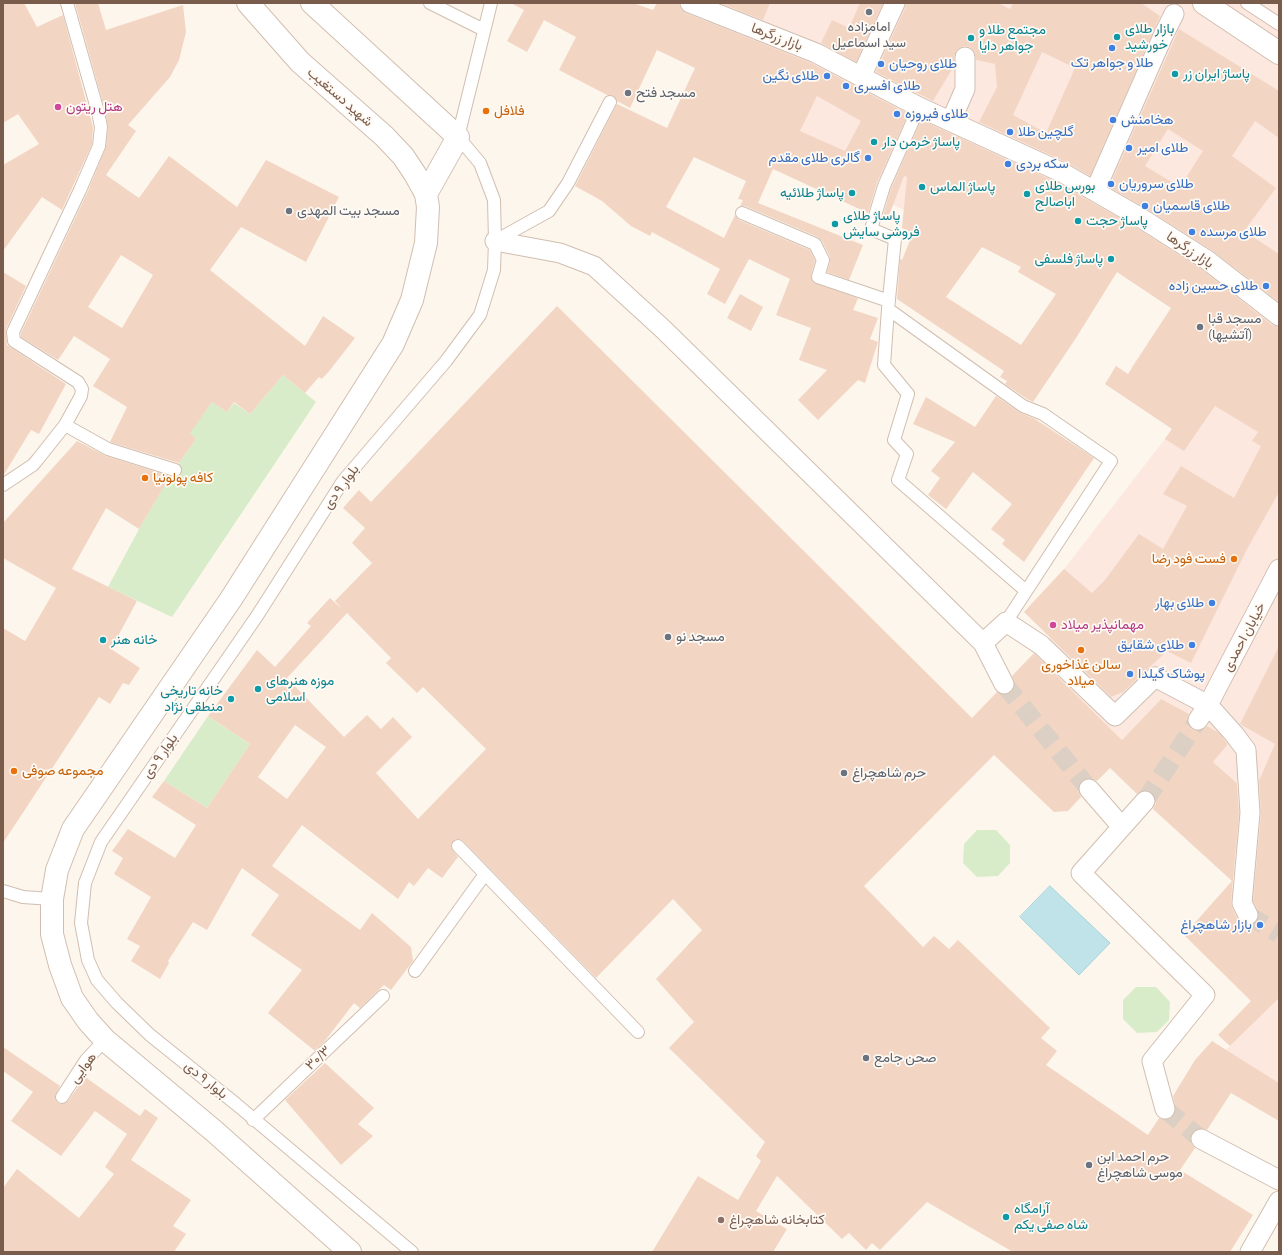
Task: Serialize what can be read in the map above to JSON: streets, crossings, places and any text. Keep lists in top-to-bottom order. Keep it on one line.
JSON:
{"streets":{"street":["بازار زرگرها","شهید دستغیب","خیابان احمدی"],"lane":["بلوار ۹ دی","۳۰/۳","هوایی"]},"crossings":[["بلوار ۹ دی","۳۰/۳"]],"places":["امامزاده سید اسماعیل","بازار طلای خورشید","مجتمع طلا و جواهر دایا","طلا و جواهر تک","طلای روحیان","پاساژ ایران زر","طلای نگین","طلای افسری","مسجد فتح","هتل ریتون","فلافل","طلای فیروزه","هخامنش","گلچین طلا","پاساژ خرمن دار","طلای امیر","گالری طلای مقدم","سکه بردی","طلای سروریان","پاساژ الماس","پاساژ طلائیه","بورس طلای اباصالح","طلای قاسمیان","مسجد بیت المهدی","پاساژ حجت","پاساژ طلای فروشی سایش","طلای مرسده","پاساژ فلسفی","طلای حسین زاده","مسجد قبا (آتشیها)","کافه پولونیا","فست فود رضا","طلای بهار","مهمانپذیر میلاد","مسجد نو","خانه هنر","طلای شقایق","سالن غذاخوری میلاد","پوشاک گیلدا","موزه هنرهای اسلامی","خانه تاریخی منطقی نژاد","مجموعه صوفی","حرم شاهچراغ","بازار شاهچراغ","صحن جامع","حرم احمد ابن موسی شاهچراغ","آرامگاه شاه صفی یکم","کتابخانه شاهچراغ"]}
